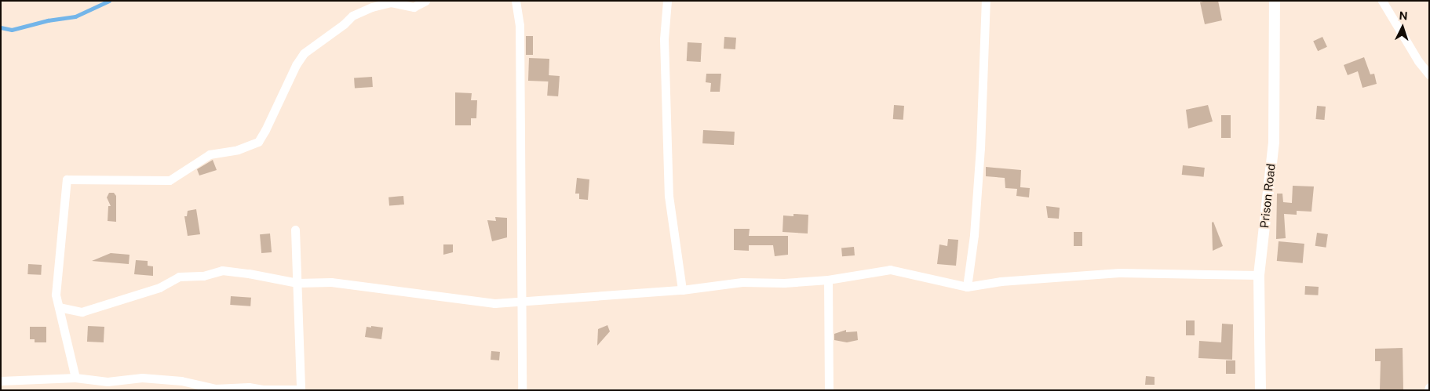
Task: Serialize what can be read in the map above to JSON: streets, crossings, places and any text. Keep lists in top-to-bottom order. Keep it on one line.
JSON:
{"streets":{"street":["Prison Road"]},"north":"top"}
